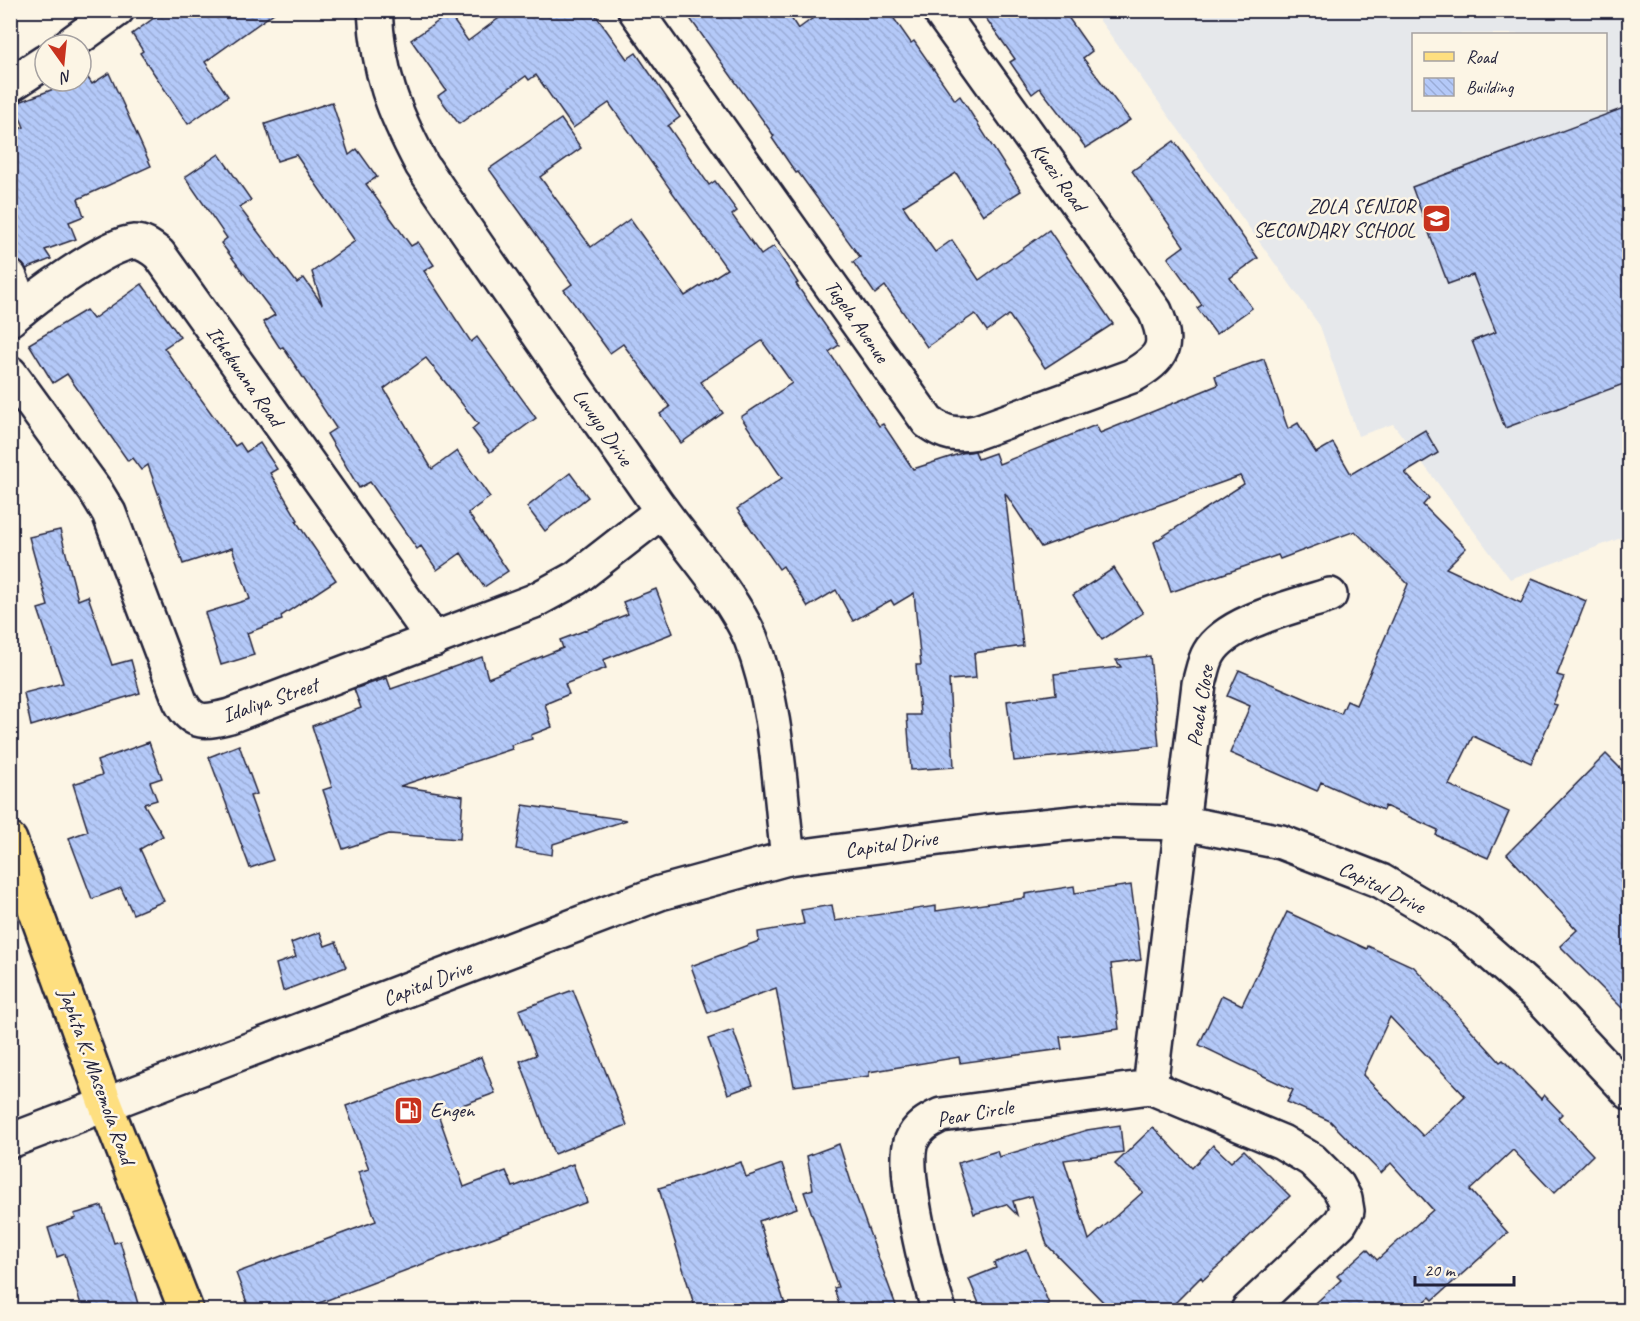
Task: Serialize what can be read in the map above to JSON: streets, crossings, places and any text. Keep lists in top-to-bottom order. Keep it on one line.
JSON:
{"streets":{"main road":["Japhta K. Masemola Road"],"street":["Kwezi Road","Tugela Avenue","Ithekwana Road","Luvuyo Drive","Idaliya Street","Peach Close","Capital Drive","Pear Circle"]},"crossings":[["Kwezi Road","Tugela Avenue"],["Ithekwana Road","Idaliya Street"],["Luvuyo Drive","Idaliya Street"],["Luvuyo Drive","Capital Drive"],["Peach Close","Capital Drive"],["Capital Drive","Japhta K. Masemola Road"]],"places":{"school or university":["ZOLA SENIOR SECONDARY SCHOOL"],"fuel station":["Engen"]},"legend":["Road","Building"],"scale_bar":"20 m","north":"bottom"}
